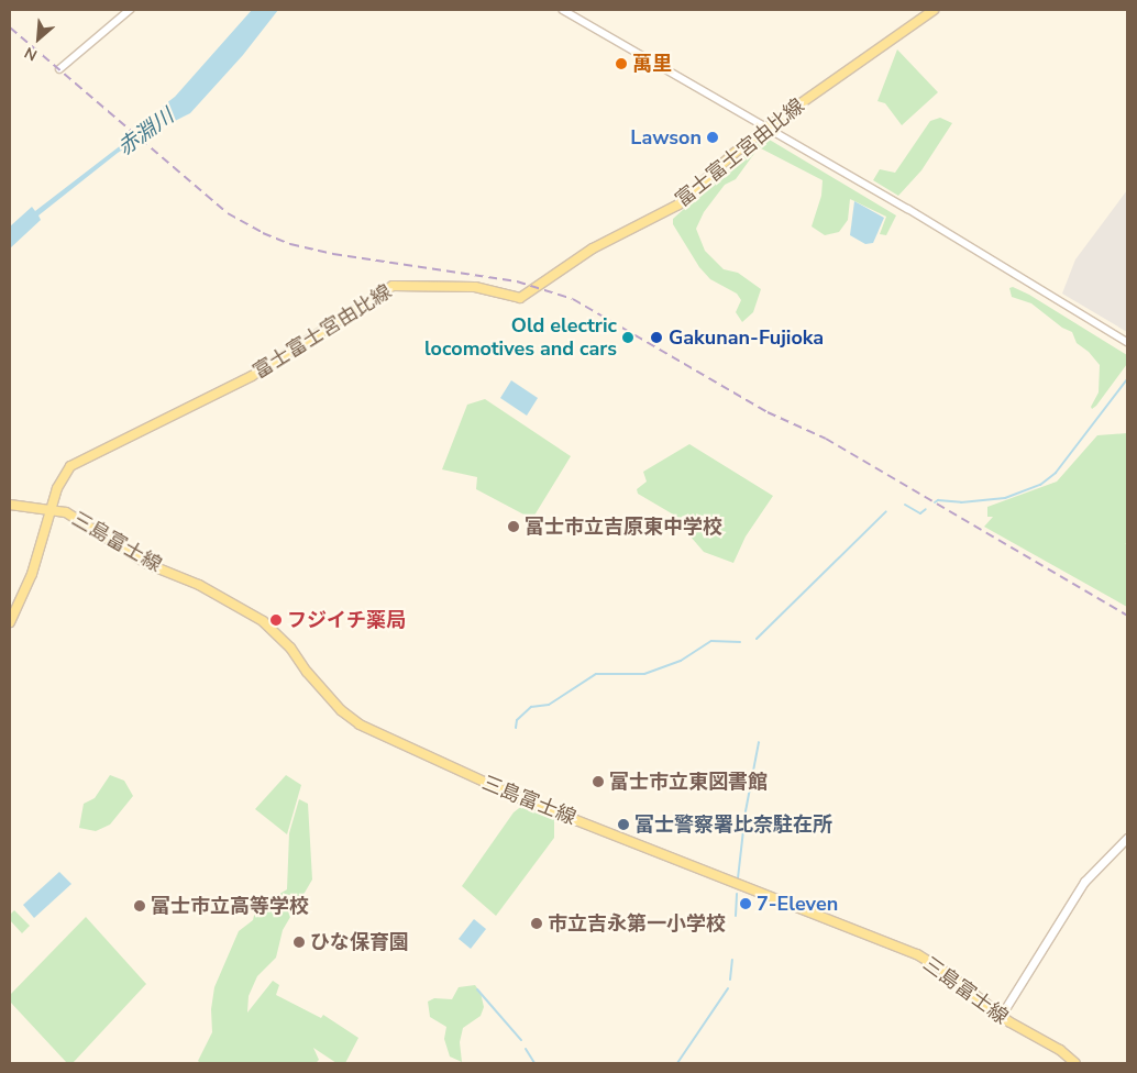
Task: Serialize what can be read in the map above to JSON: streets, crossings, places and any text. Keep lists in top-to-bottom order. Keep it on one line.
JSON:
{"streets":{"main road":["富士富士宮由比線","三島富士線"]},"crossings":[["富士富士宮由比線","三島富士線"]],"water":["赤淵川"],"places":["萬里","Lawson","Old electric locomotives and cars","Gakunan-Fujioka","富士市立吉原東中学校","フジイチ薬局","富士市立東図書館","富士警察署比奈駐在所","7-Eleven","富士市立高等学校","市立吉永第一小学校","ひな保育園"],"north":"bottom left"}
